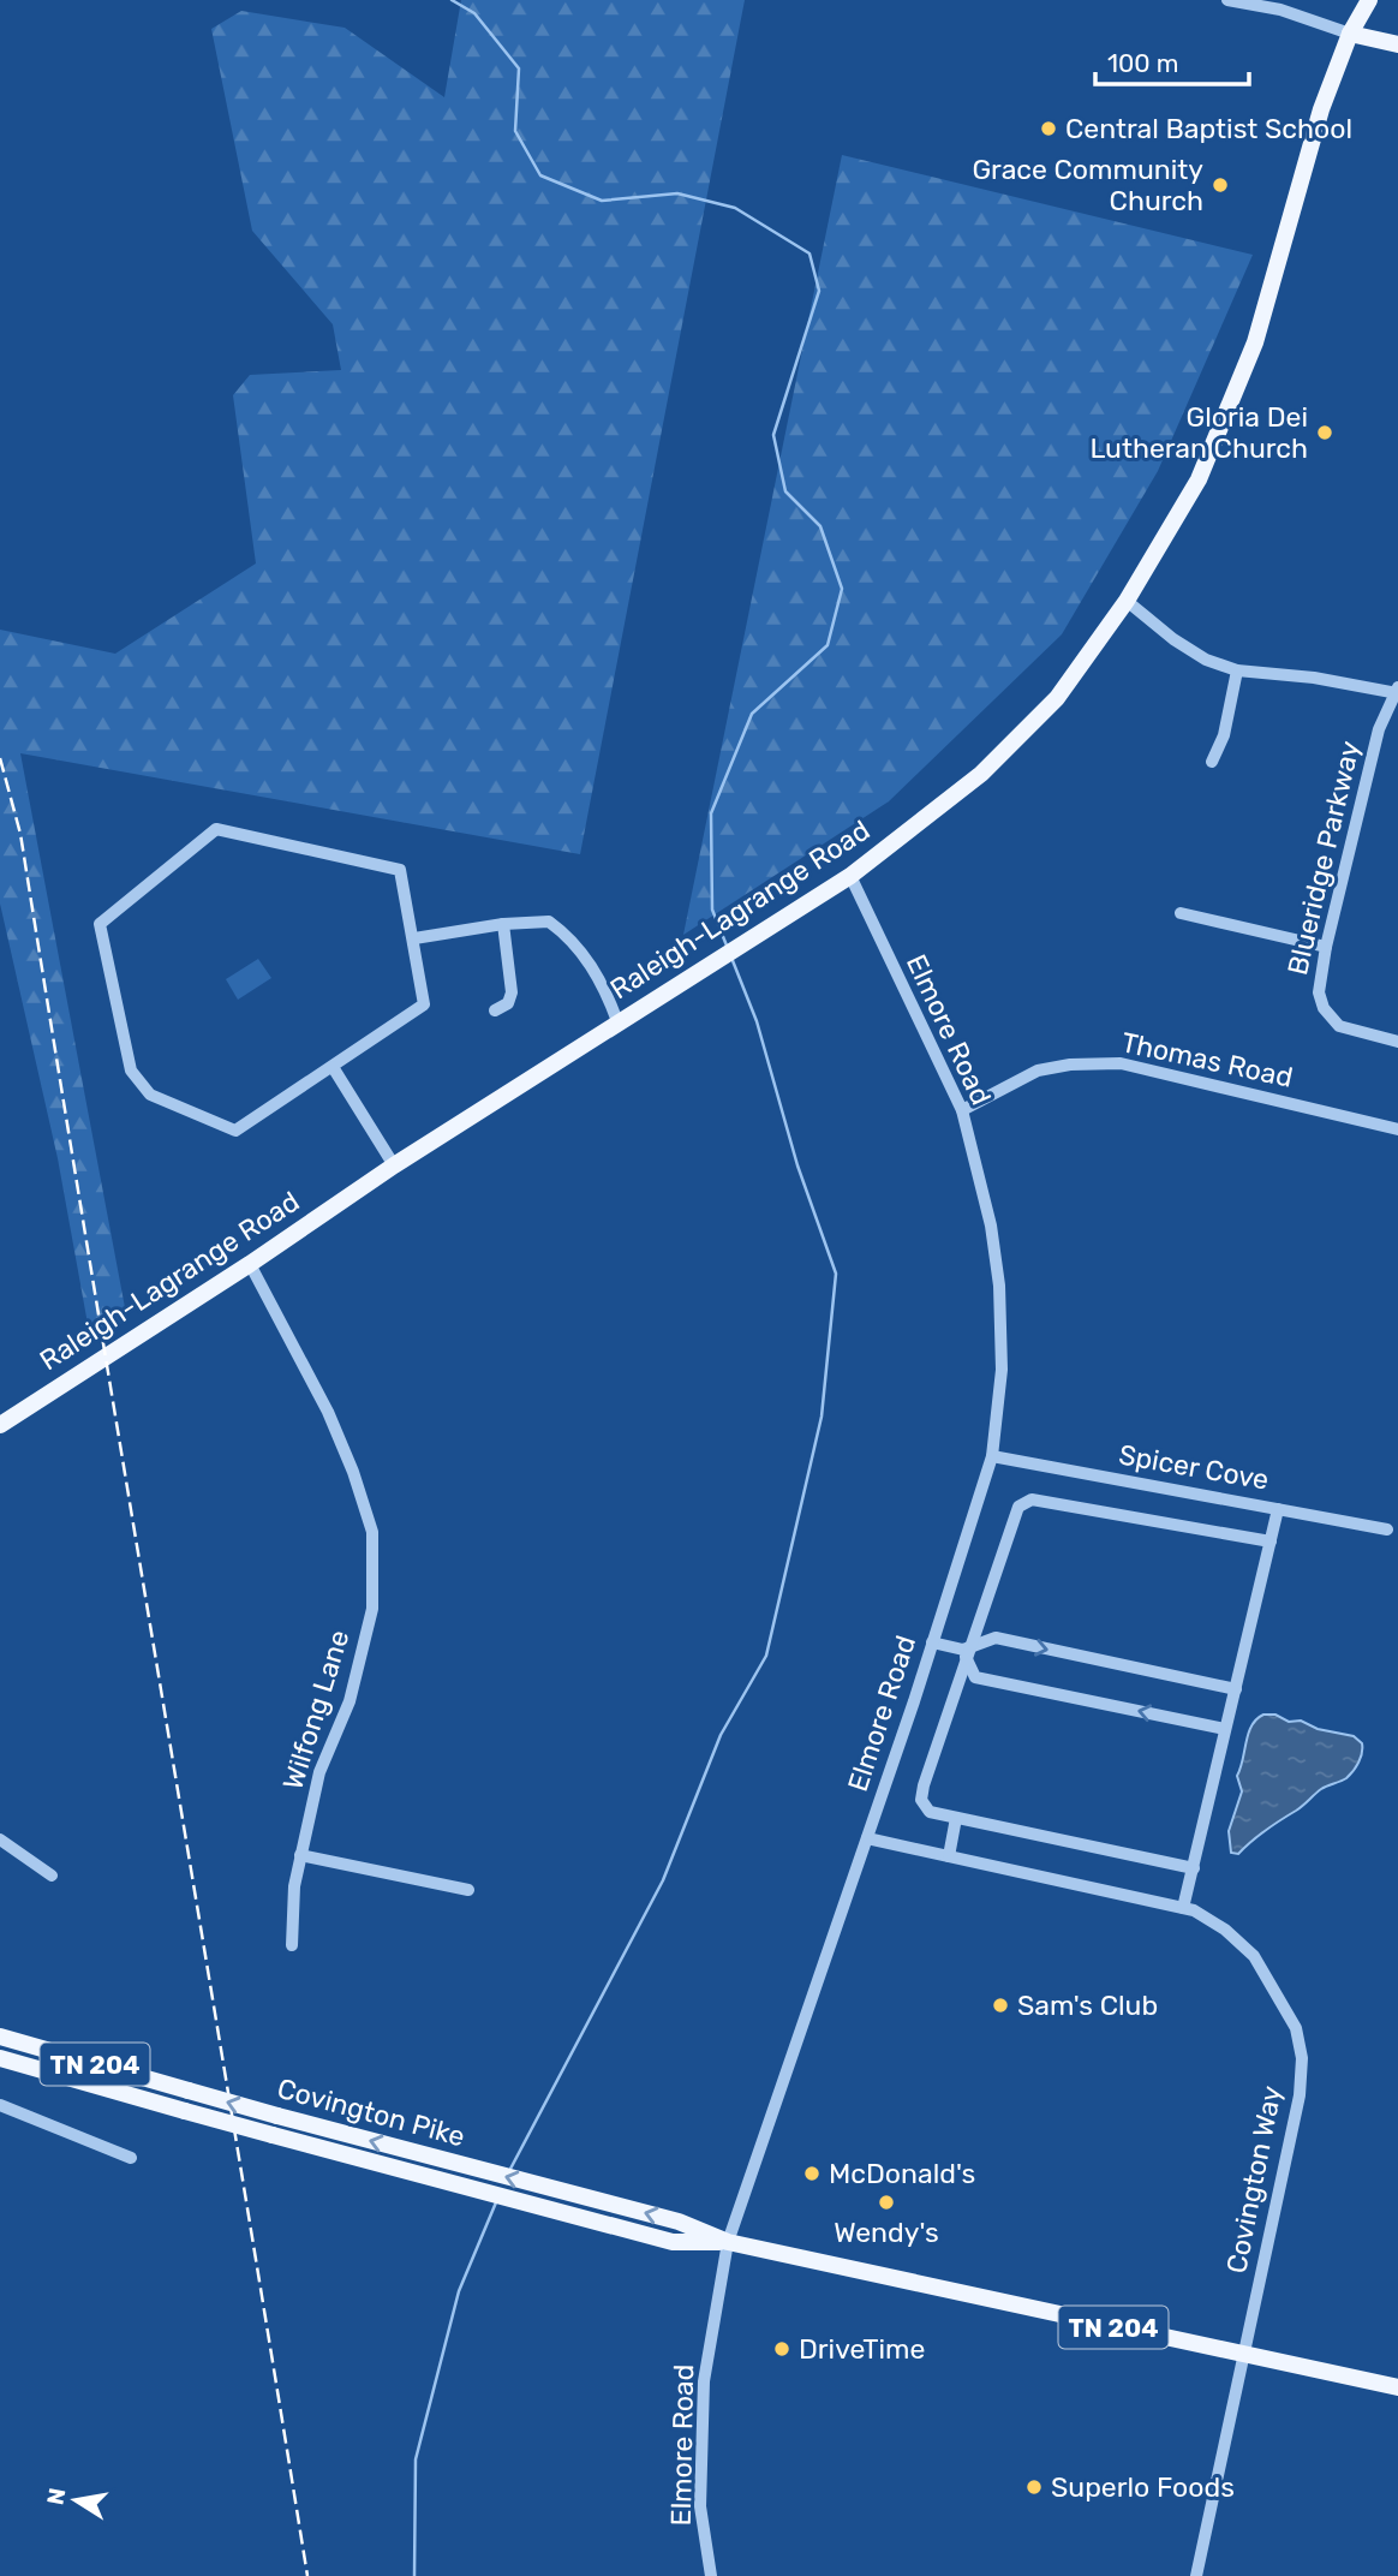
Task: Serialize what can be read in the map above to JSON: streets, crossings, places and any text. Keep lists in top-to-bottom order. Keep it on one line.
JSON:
{"streets":{"main road":["Raleigh-Lagrange Road","TN 204","Covington Pike"],"street":["Blueridge Parkway","Elmore Road","Thomas Road","Spicer Cove","Wilfong Lane","Covington Way"]},"crossings":[["Raleigh-Lagrange Road","Elmore Road"],["Raleigh-Lagrange Road","Wilfong Lane"],["Elmore Road","Thomas Road"],["Elmore Road","Spicer Cove"],["Elmore Road","Covington Pike"],["Elmore Road","Covington Way"],["Covington Pike","Covington Way"]],"places":["Central Baptist School","Grace Community Church","Gloria Dei Lutheran Church","Sam's Club","McDonald's","Wendy's","DriveTime","Superlo Foods"],"scale_bar":"100 m","north":"left"}
